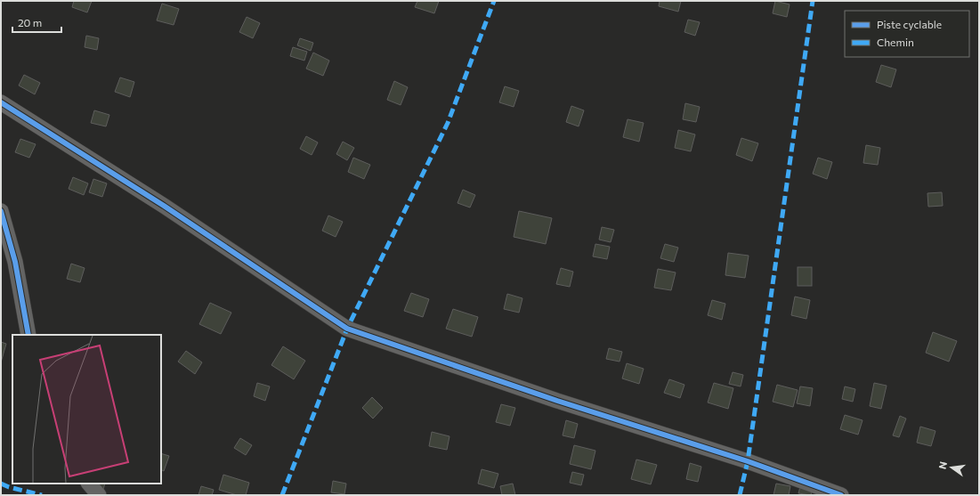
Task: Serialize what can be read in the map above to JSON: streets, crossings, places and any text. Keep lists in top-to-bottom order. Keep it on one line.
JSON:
{"legend":["Piste cyclable","Chemin"],"scale_bar":"20 m","north":"left"}
